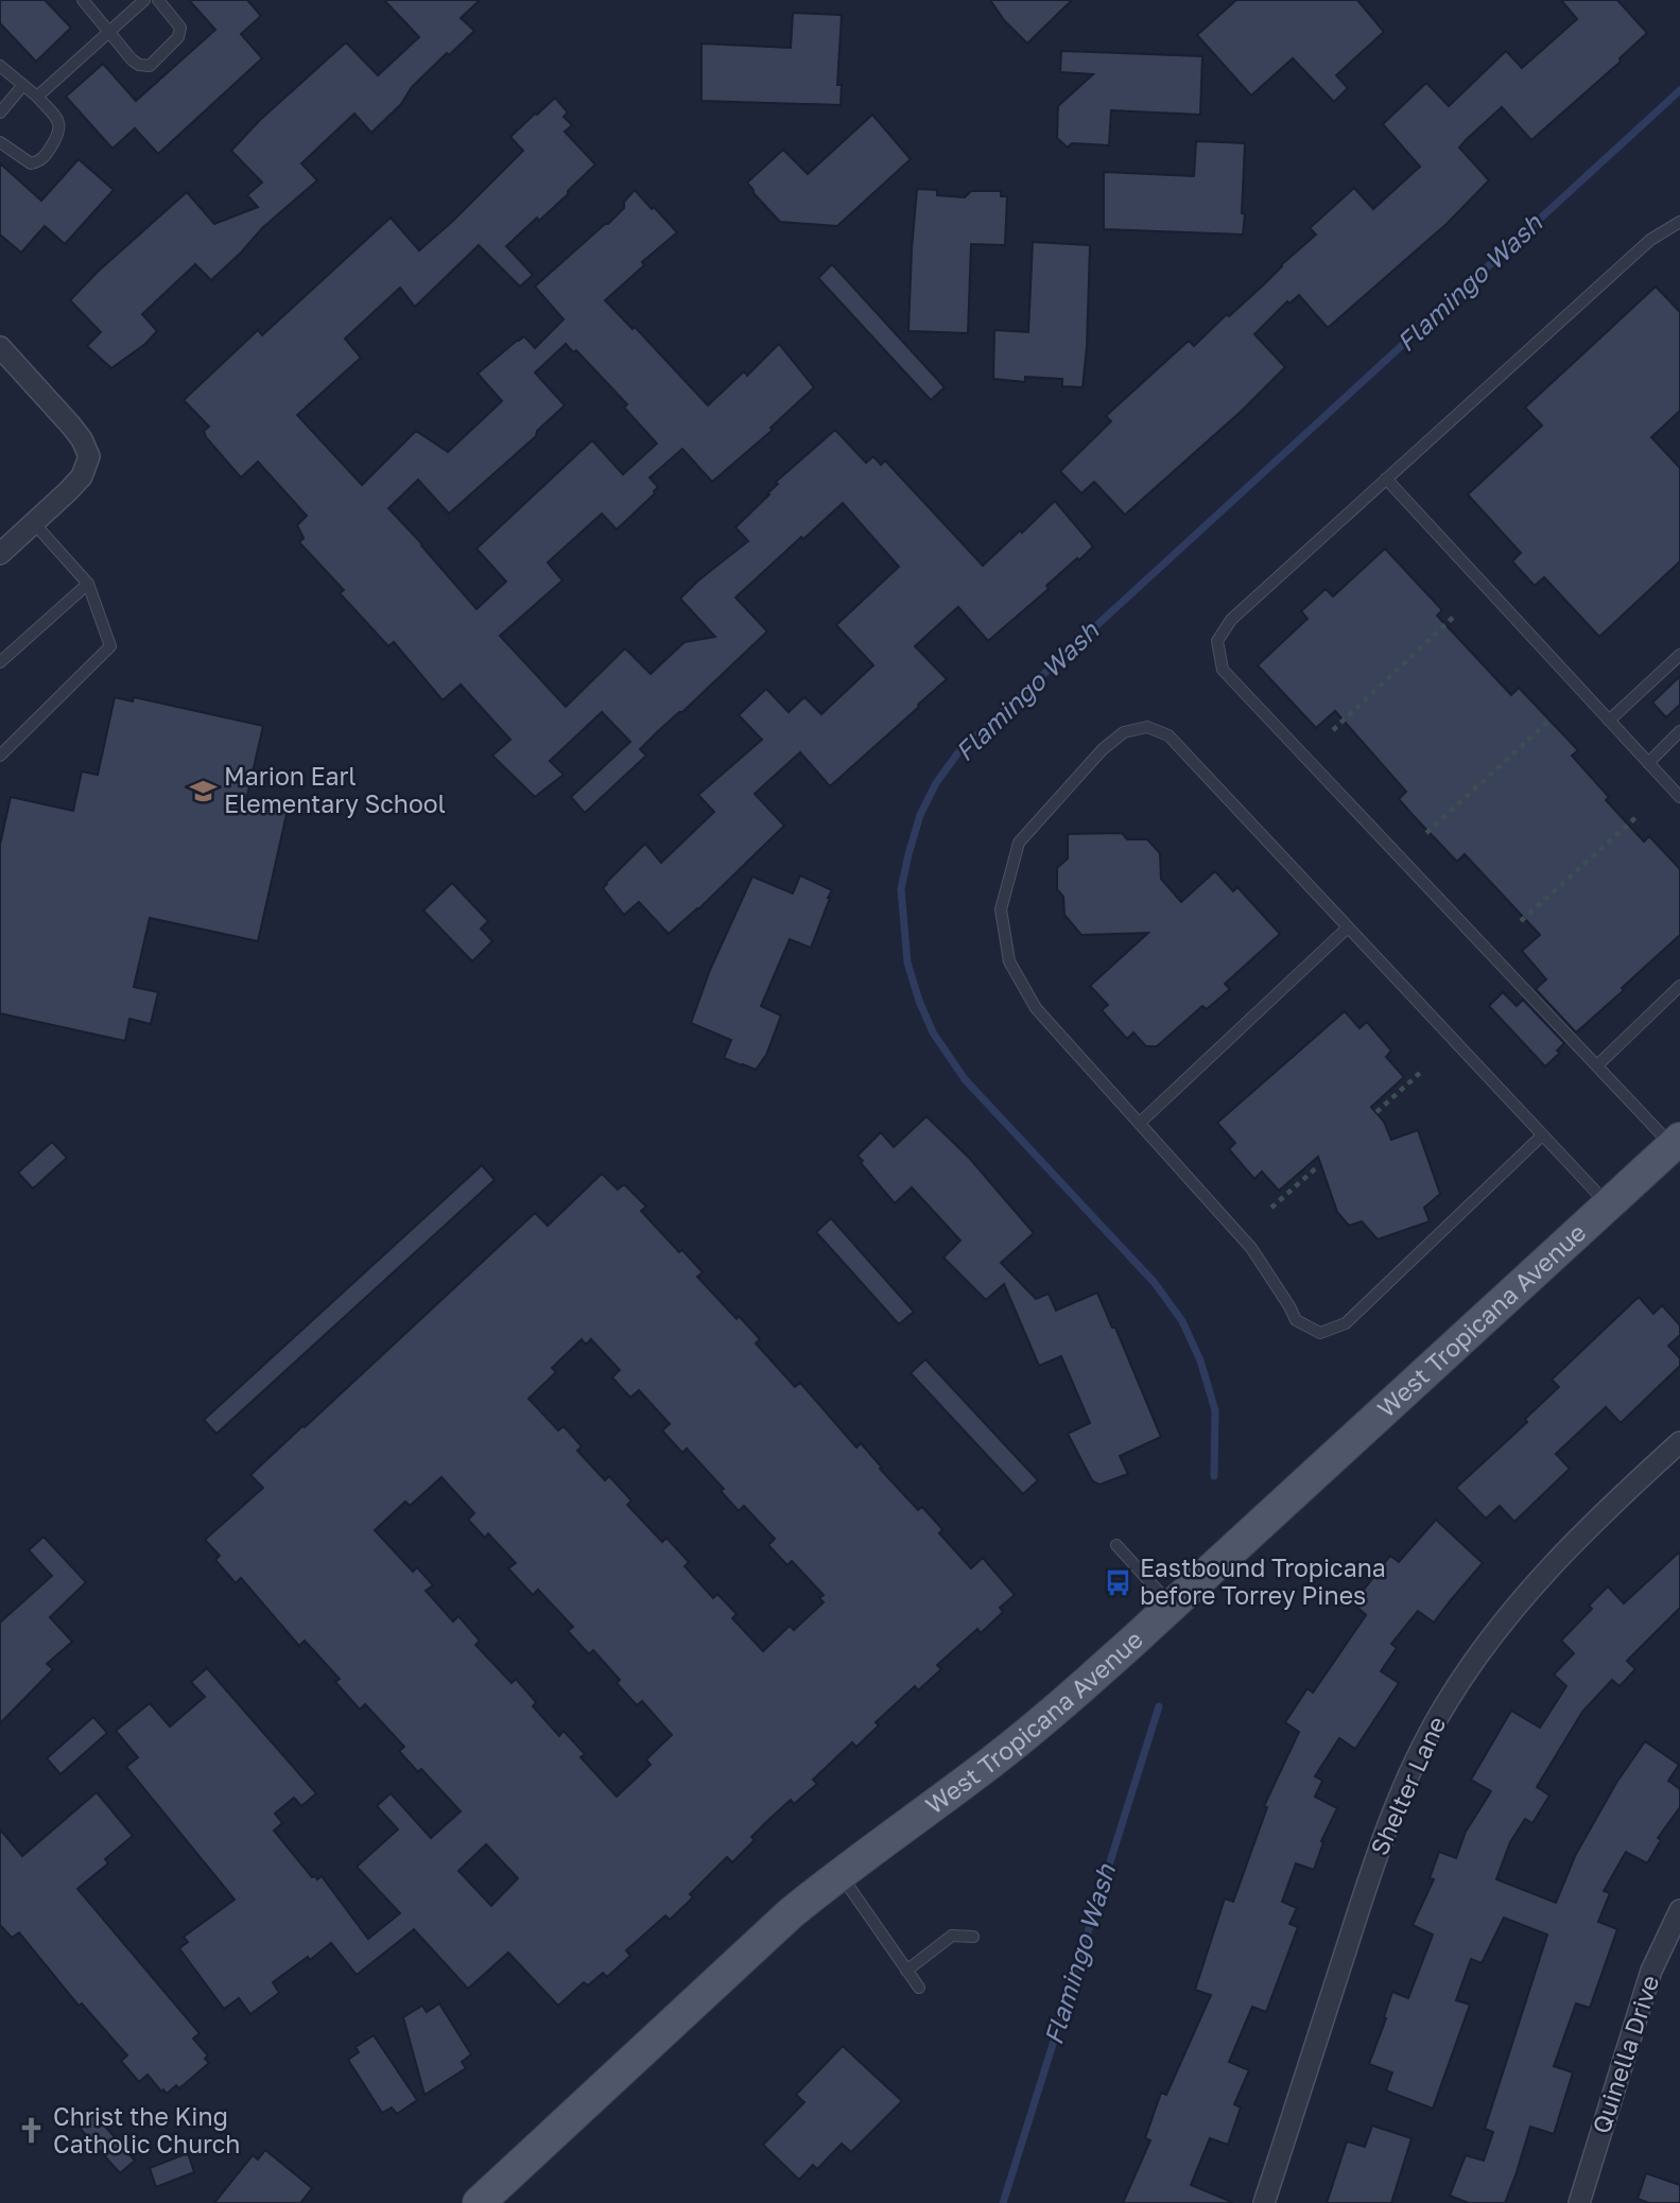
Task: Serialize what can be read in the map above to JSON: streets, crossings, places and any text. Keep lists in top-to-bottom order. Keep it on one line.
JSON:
{"streets":{"main road":["West Tropicana Avenue"],"street":["Shelter Lane","Quinella Drive"]},"water":["Flamingo Wash"],"places":{"school or university":["Marion Earl Elementary School"],"bus stop":["Eastbound Tropicana before Torrey Pines"],"church":["Christ the King Catholic Church"]}}
